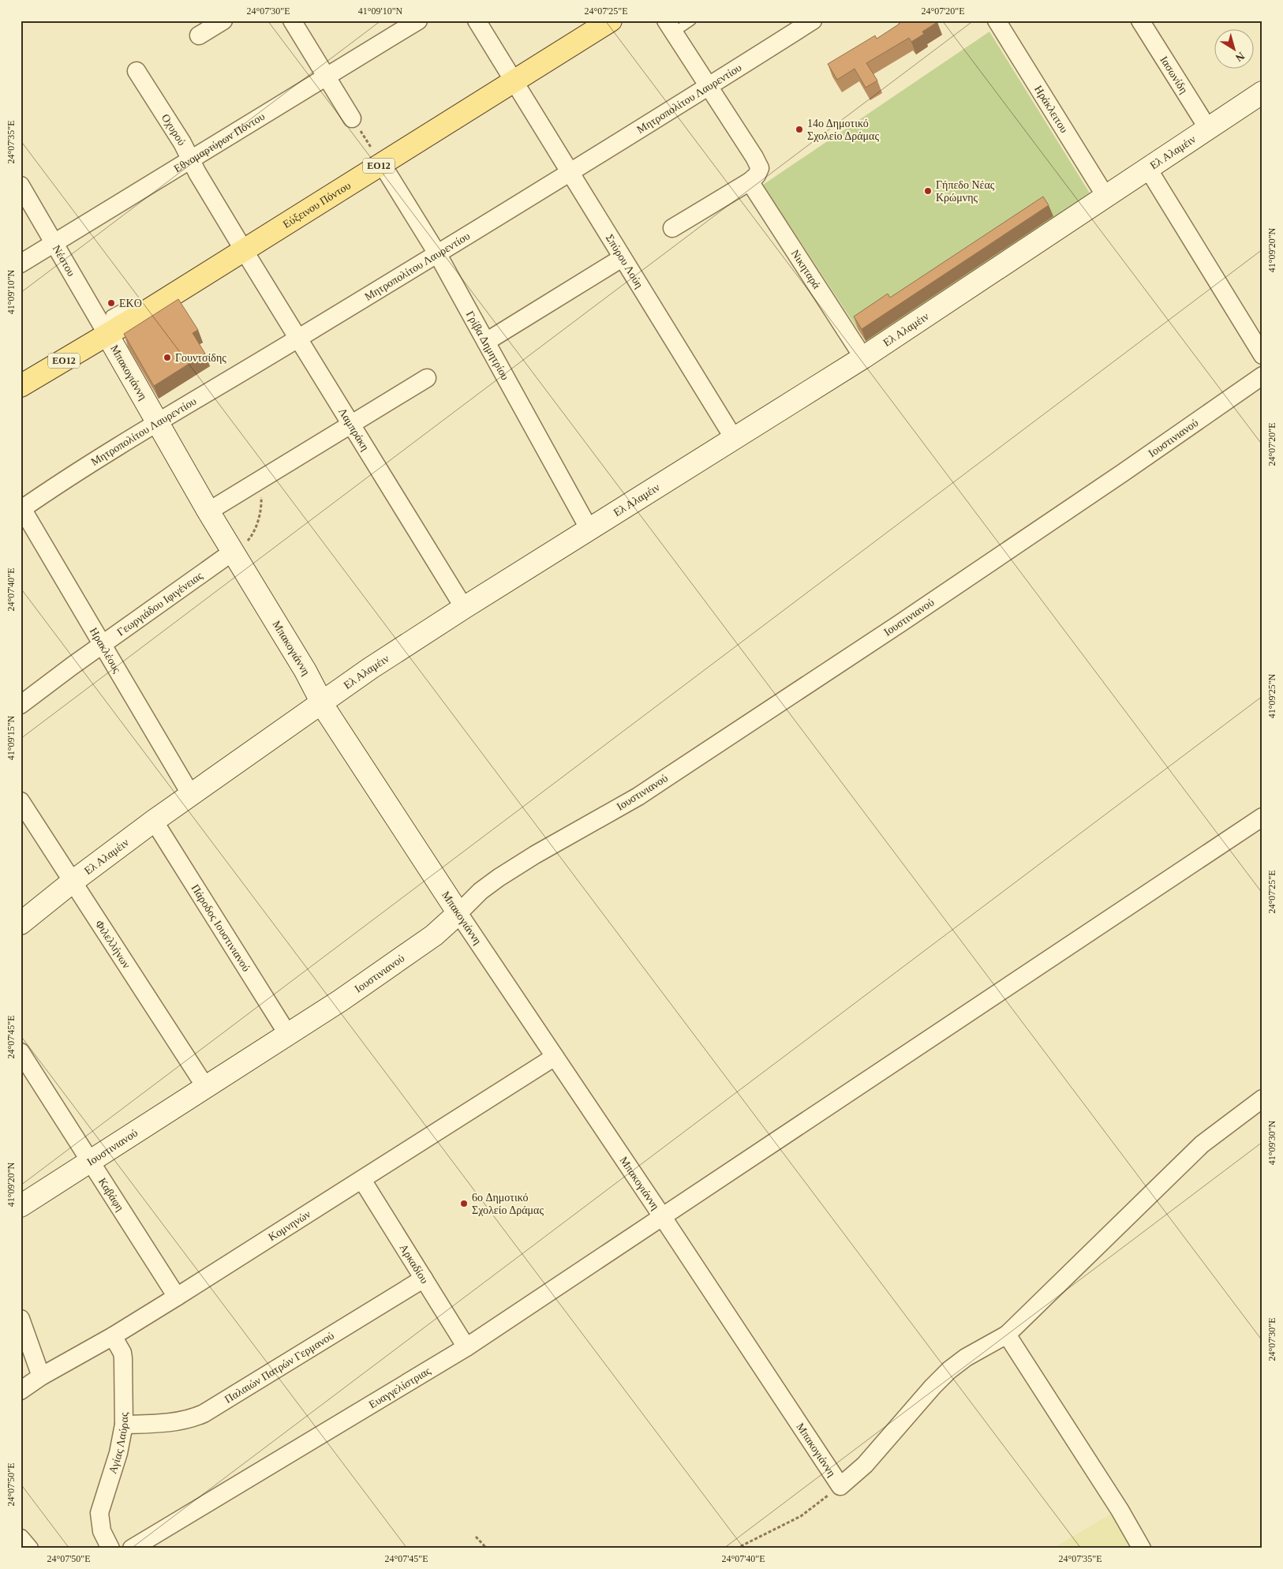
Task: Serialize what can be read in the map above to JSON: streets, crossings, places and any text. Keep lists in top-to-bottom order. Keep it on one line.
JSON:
{"streets":{"main road":["ΕΟ12","Εύξεινου Πόντου"],"street":["Ιασωνίδη","Μητροπολίτου Λαυρεντίου","Ηράκλειτου","Οχυρού","Εθνομαρτύρων Πόντου","Ελ Αλαμέιν","Νέστου","Σπύρου Λούη","Νικηταρά","Γρίβα Δημητρίου","Μπακογιάννη","Λαμπράκη","Ιουστινιανού","Γεωργιάδου Ιφιγένειας","Ηρακλέους","Πάροδος Ιουστινιανού","Φιλελλήνων","Καβάφη","Κομνηνών","Αρκαδίου","Παλαιών Πατρών Γερμανού","Ευαγγελίστριας","Αγίας Λαύρας"]},"crossings":[["Ιασωνίδη","Ελ Αλαμέιν"],["Μητροπολίτου Λαυρεντίου","Σπύρου Λούη"],["Μητροπολίτου Λαυρεντίου","Νικηταρά"],["Μητροπολίτου Λαυρεντίου","Γρίβα Δημητρίου"],["Μητροπολίτου Λαυρεντίου","Μπακογιάννη"],["Μητροπολίτου Λαυρεντίου","Λαμπράκη"],["Μητροπολίτου Λαυρεντίου","Ηρακλέους"],["Ηράκλειτου","Ελ Αλαμέιν"],["Οχυρού","Εθνομαρτύρων Πόντου"],["Οχυρού","Εύξεινου Πόντου"],["Οχυρού","Λαμπράκη"],["Εθνομαρτύρων Πόντου","Νέστου"],["Ελ Αλαμέιν","Σπύρου Λούη"],["Ελ Αλαμέιν","Νικηταρά"],["Ελ Αλαμέιν","Γρίβα Δημητρίου"],["Ελ Αλαμέιν","Μπακογιάννη"],["Ελ Αλαμέιν","Λαμπράκη"],["Ελ Αλαμέιν","Ηρακλέους"],["Ελ Αλαμέιν","Πάροδος Ιουστινιανού"],["Ελ Αλαμέιν","Φιλελλήνων"],["Εύξεινου Πόντου","Νέστου"],["Εύξεινου Πόντου","Σπύρου Λούη"],["Εύξεινου Πόντου","Γρίβα Δημητρίου"],["Εύξεινου Πόντου","Μπακογιάννη"],["Εύξεινου Πόντου","Λαμπράκη"],["Νέστου","Μπακογιάννη"],["Μπακογιάννη","Ιουστινιανού"],["Μπακογιάννη","Γεωργιάδου Ιφιγένειας"],["Μπακογιάννη","Κομνηνών"],["Μπακογιάννη","Ευαγγελίστριας"],["Ιουστινιανού","Πάροδος Ιουστινιανού"],["Ιουστινιανού","Φιλελλήνων"],["Ιουστινιανού","Καβάφη"],["Γεωργιάδου Ιφιγένειας","Ηρακλέους"],["Καβάφη","Κομνηνών"],["Κομνηνών","Αρκαδίου"],["Κομνηνών","Αγίας Λαύρας"],["Αρκαδίου","Παλαιών Πατρών Γερμανού"],["Αρκαδίου","Ευαγγελίστριας"],["Παλαιών Πατρών Γερμανού","Αγίας Λαύρας"]],"places":["14ο Δημοτικό Σχολείο Δράμας","Γήπεδο Νέας Κρώμνης","EKO","Γουντσίδης","6o Δημοτικό Σχολείο Δράμας"],"north":"bottom right","coordinates":["24°07'30\"E","41°09'10\"N","24°07'25\"E","24°07'20\"E","24°07'35\"E","41°09'20\"N","24°07'40\"E","41°09'25\"N","41°09'15\"N","24°07'45\"E","41°09'30\"N","24°07'50\"E"]}
